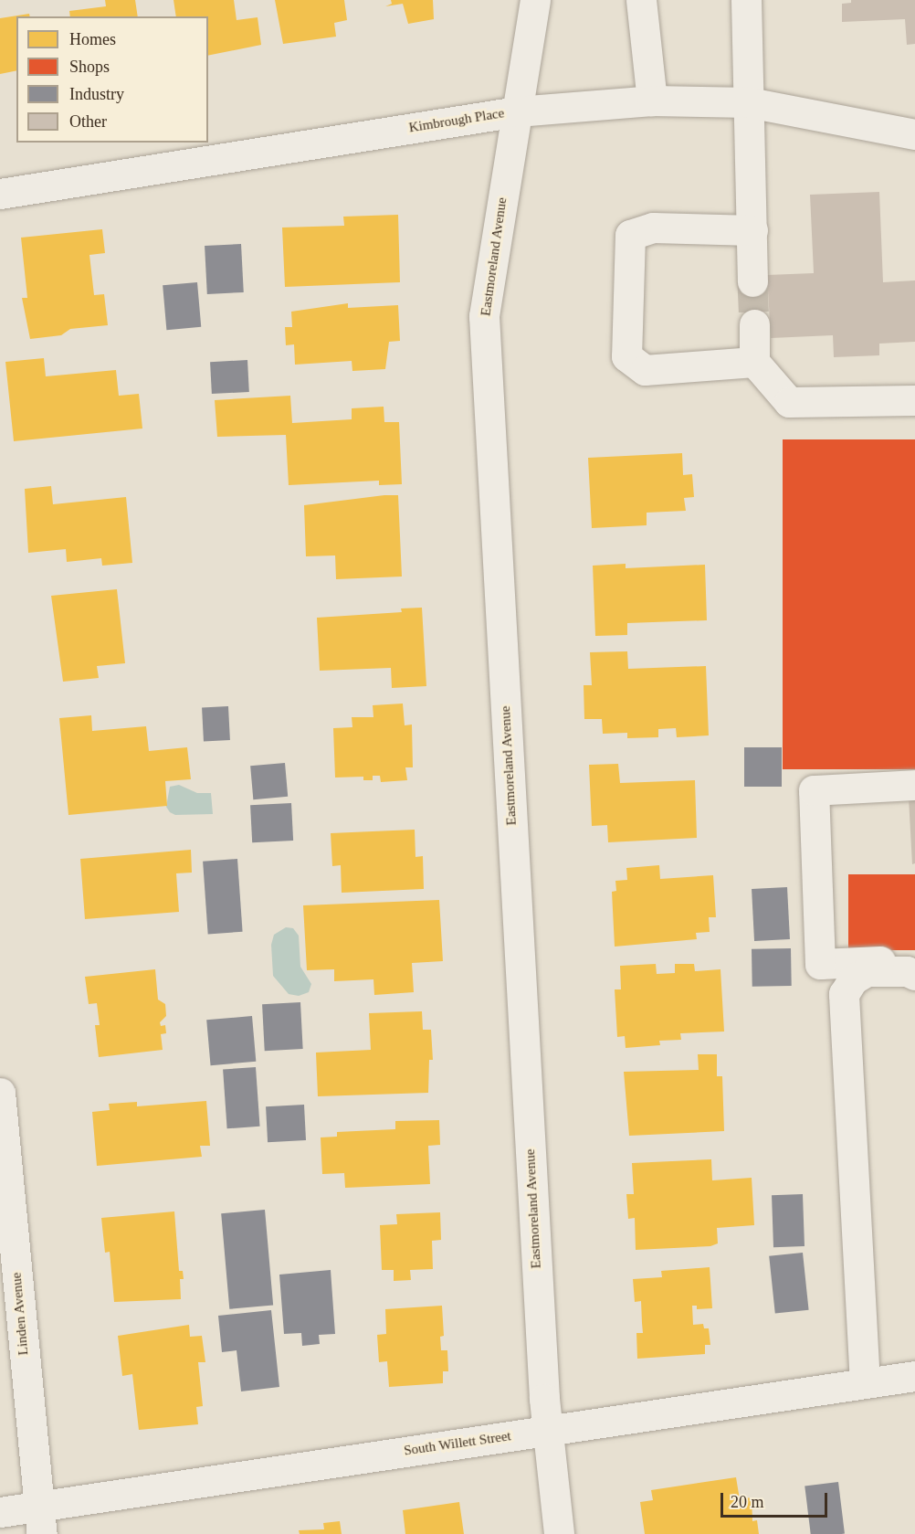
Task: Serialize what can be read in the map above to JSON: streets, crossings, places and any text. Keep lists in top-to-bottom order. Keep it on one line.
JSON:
{"streets":{"street":["Kimbrough Place","Eastmoreland Avenue","Linden Avenue","South Willett Street"]},"crossings":[["Kimbrough Place","Eastmoreland Avenue"],["Eastmoreland Avenue","South Willett Street"],["Linden Avenue","South Willett Street"]],"legend":["Homes","Shops","Industry","Other"],"scale_bar":"20 m"}
